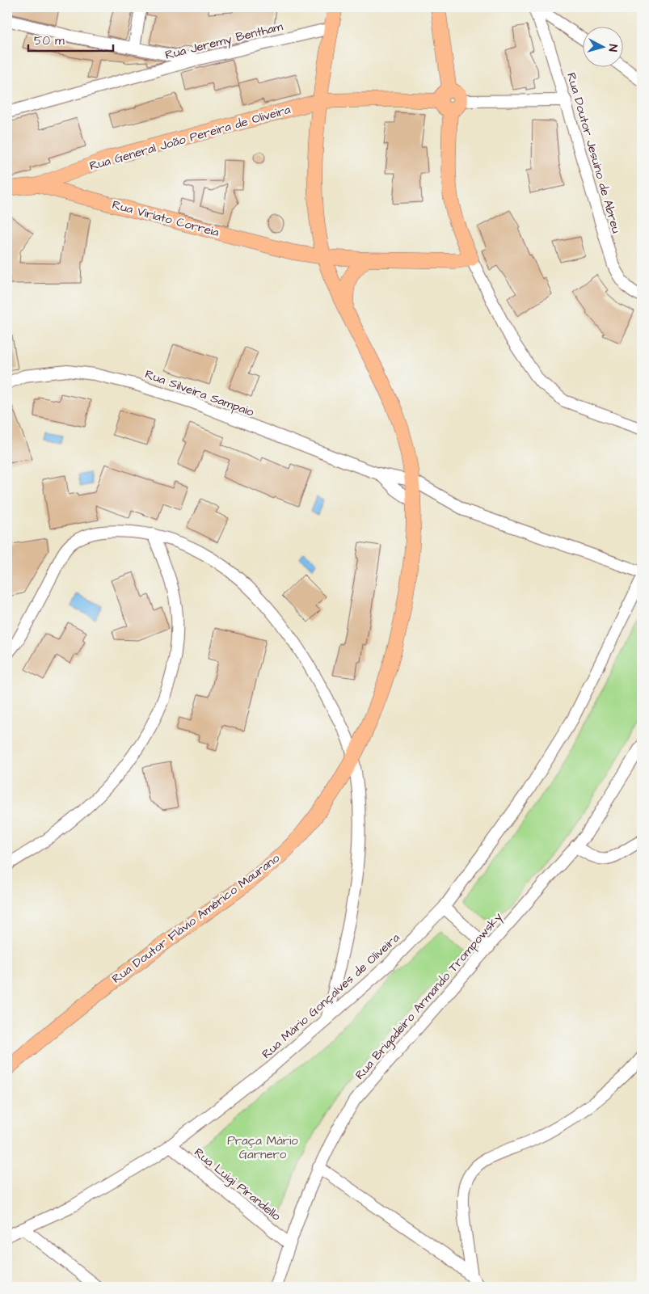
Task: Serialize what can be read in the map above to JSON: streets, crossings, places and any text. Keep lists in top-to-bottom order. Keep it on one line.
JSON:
{"streets":{"main road":["Rua General João Pereira de Oliveira","Rua Viriato Correia","Rua Doutor Flávio Américo Maurano"],"street":["Rua Jeremy Bentham","Rua Doutor Jesuino de Abreu","Rua Silveira Sampaio","Rua Mário Gonçalves de Oliveira","Rua Brigadeiro Armando Trompowsky","Rua Luigi Pirandello"]},"crossings":[["Rua Jeremy Bentham","Rua Doutor Flávio Américo Maurano"],["Rua General João Pereira de Oliveira","Rua Viriato Correia"],["Rua General João Pereira de Oliveira","Rua Doutor Flávio Américo Maurano"],["Rua Viriato Correia","Rua Doutor Flávio Américo Maurano"],["Rua Silveira Sampaio","Rua Doutor Flávio Américo Maurano"],["Rua Mário Gonçalves de Oliveira","Rua Luigi Pirandello"],["Rua Brigadeiro Armando Trompowsky","Rua Luigi Pirandello"]],"parks":["Praça Mário Garnero"],"scale_bar":"50 m","north":"right"}
